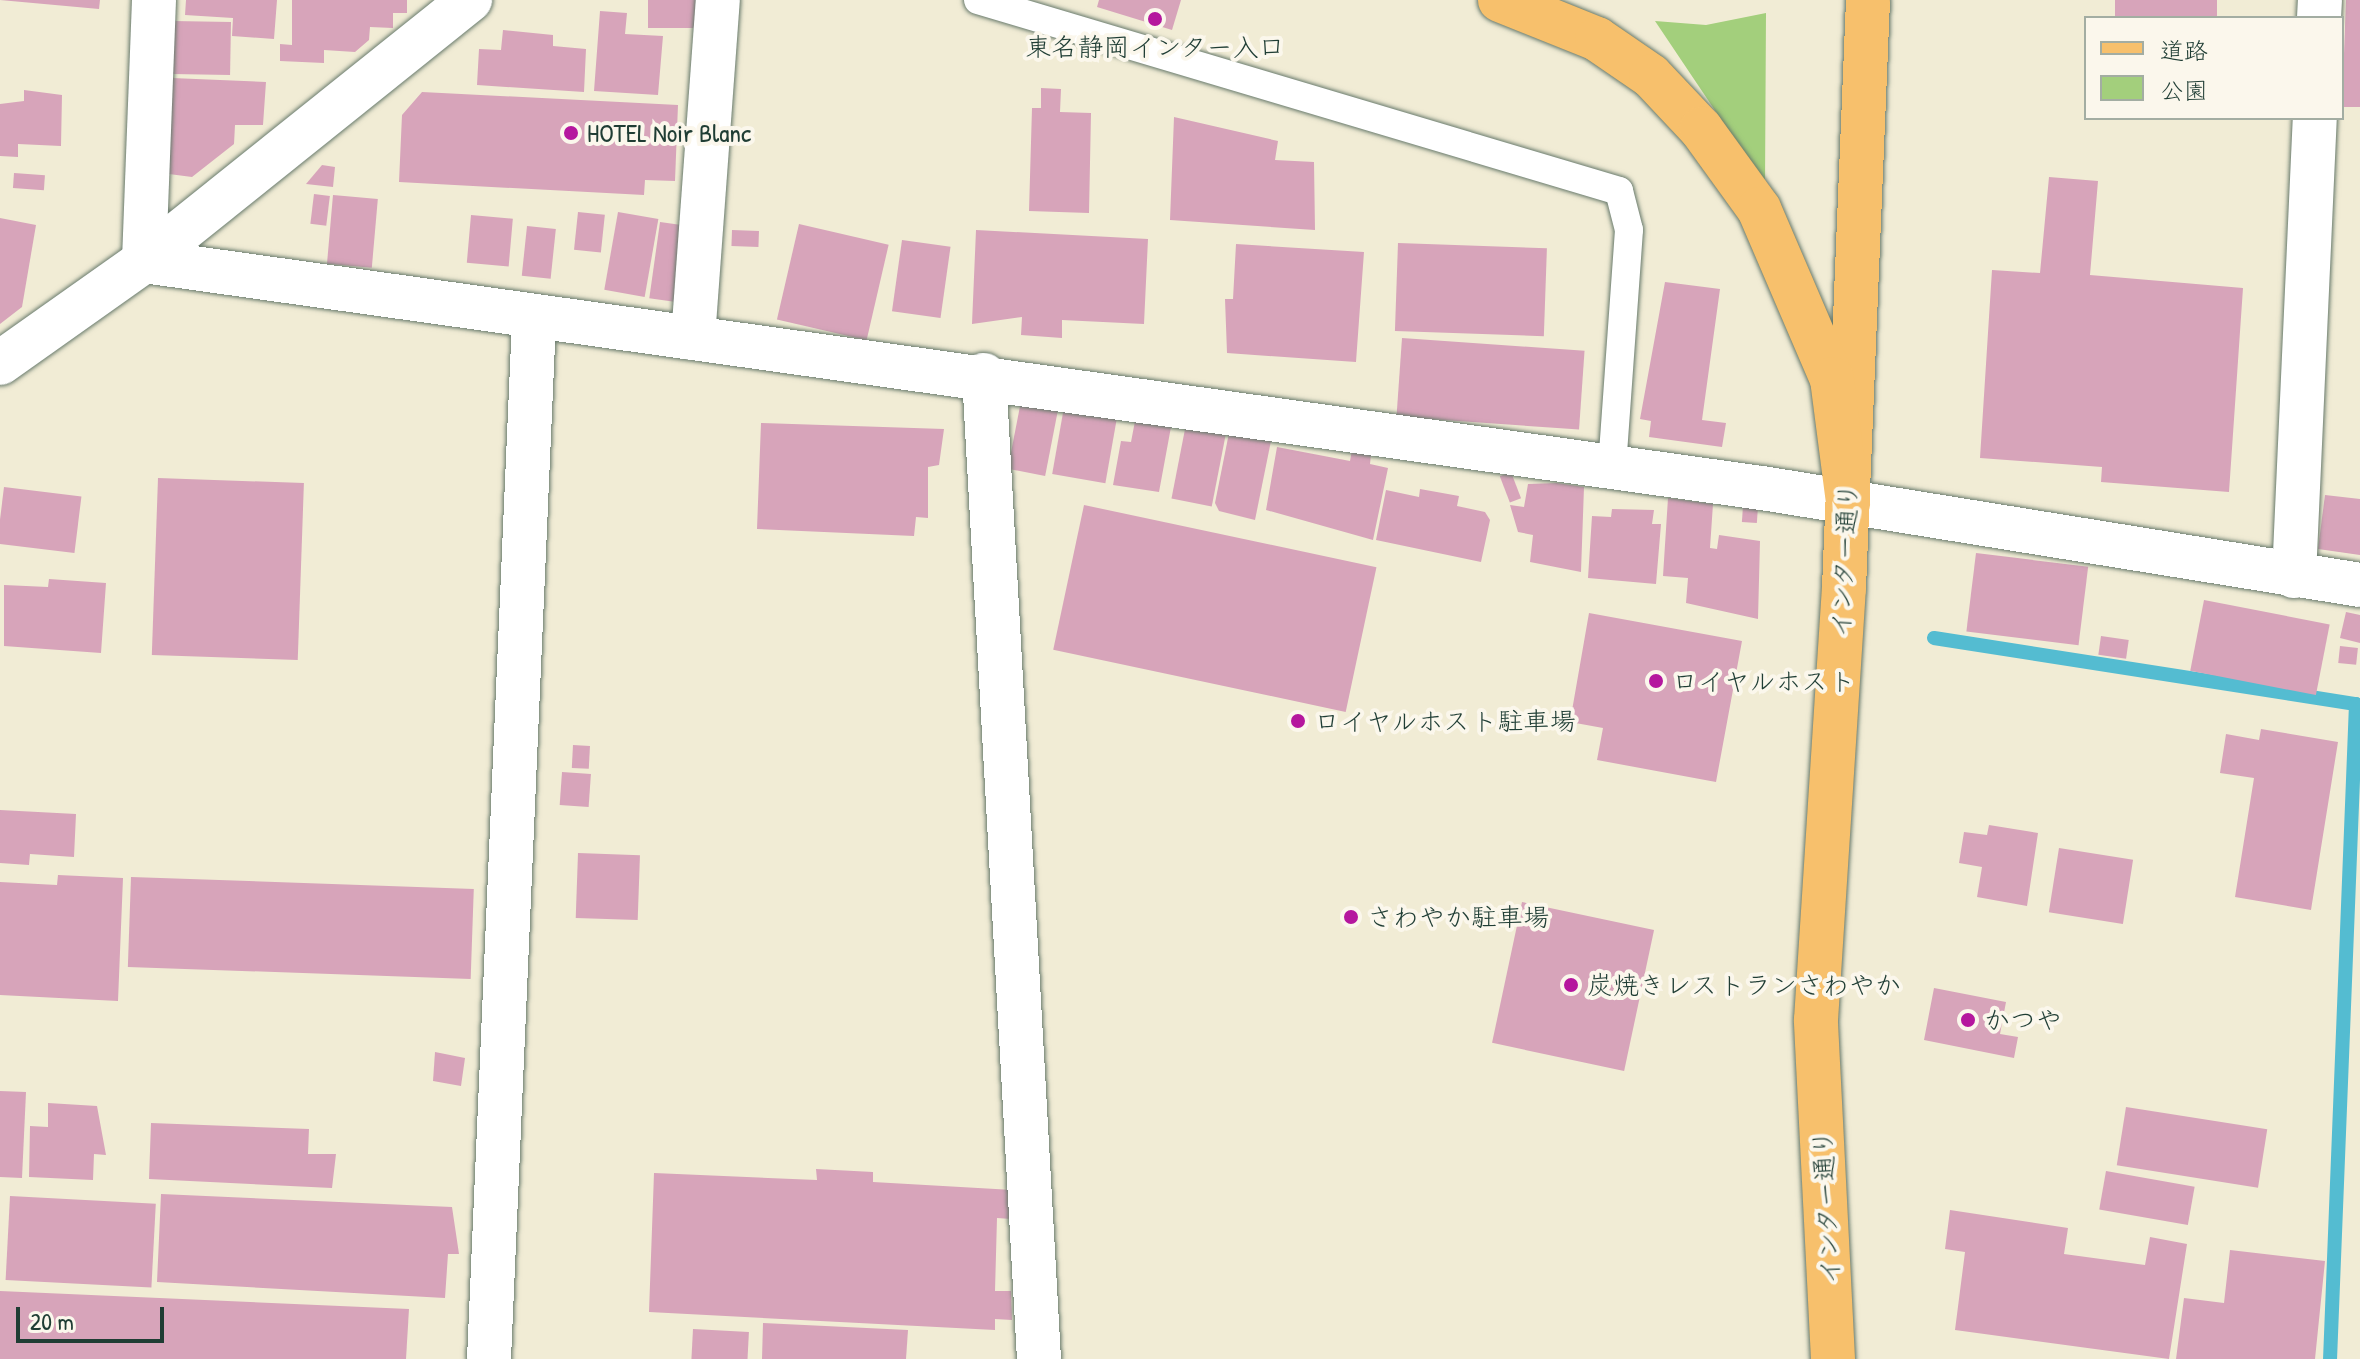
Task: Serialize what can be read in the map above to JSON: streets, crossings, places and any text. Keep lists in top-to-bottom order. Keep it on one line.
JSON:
{"streets":{"main road":["インター通り"]},"places":["東名静岡インター入口","HOTEL Noir Blanc","ロイヤルホスト","ロイヤルホスト駐車場","さわやか駐車場","炭焼きレストランさわやか","かつや"],"legend":["道路","公園"],"scale_bar":"20 m"}
